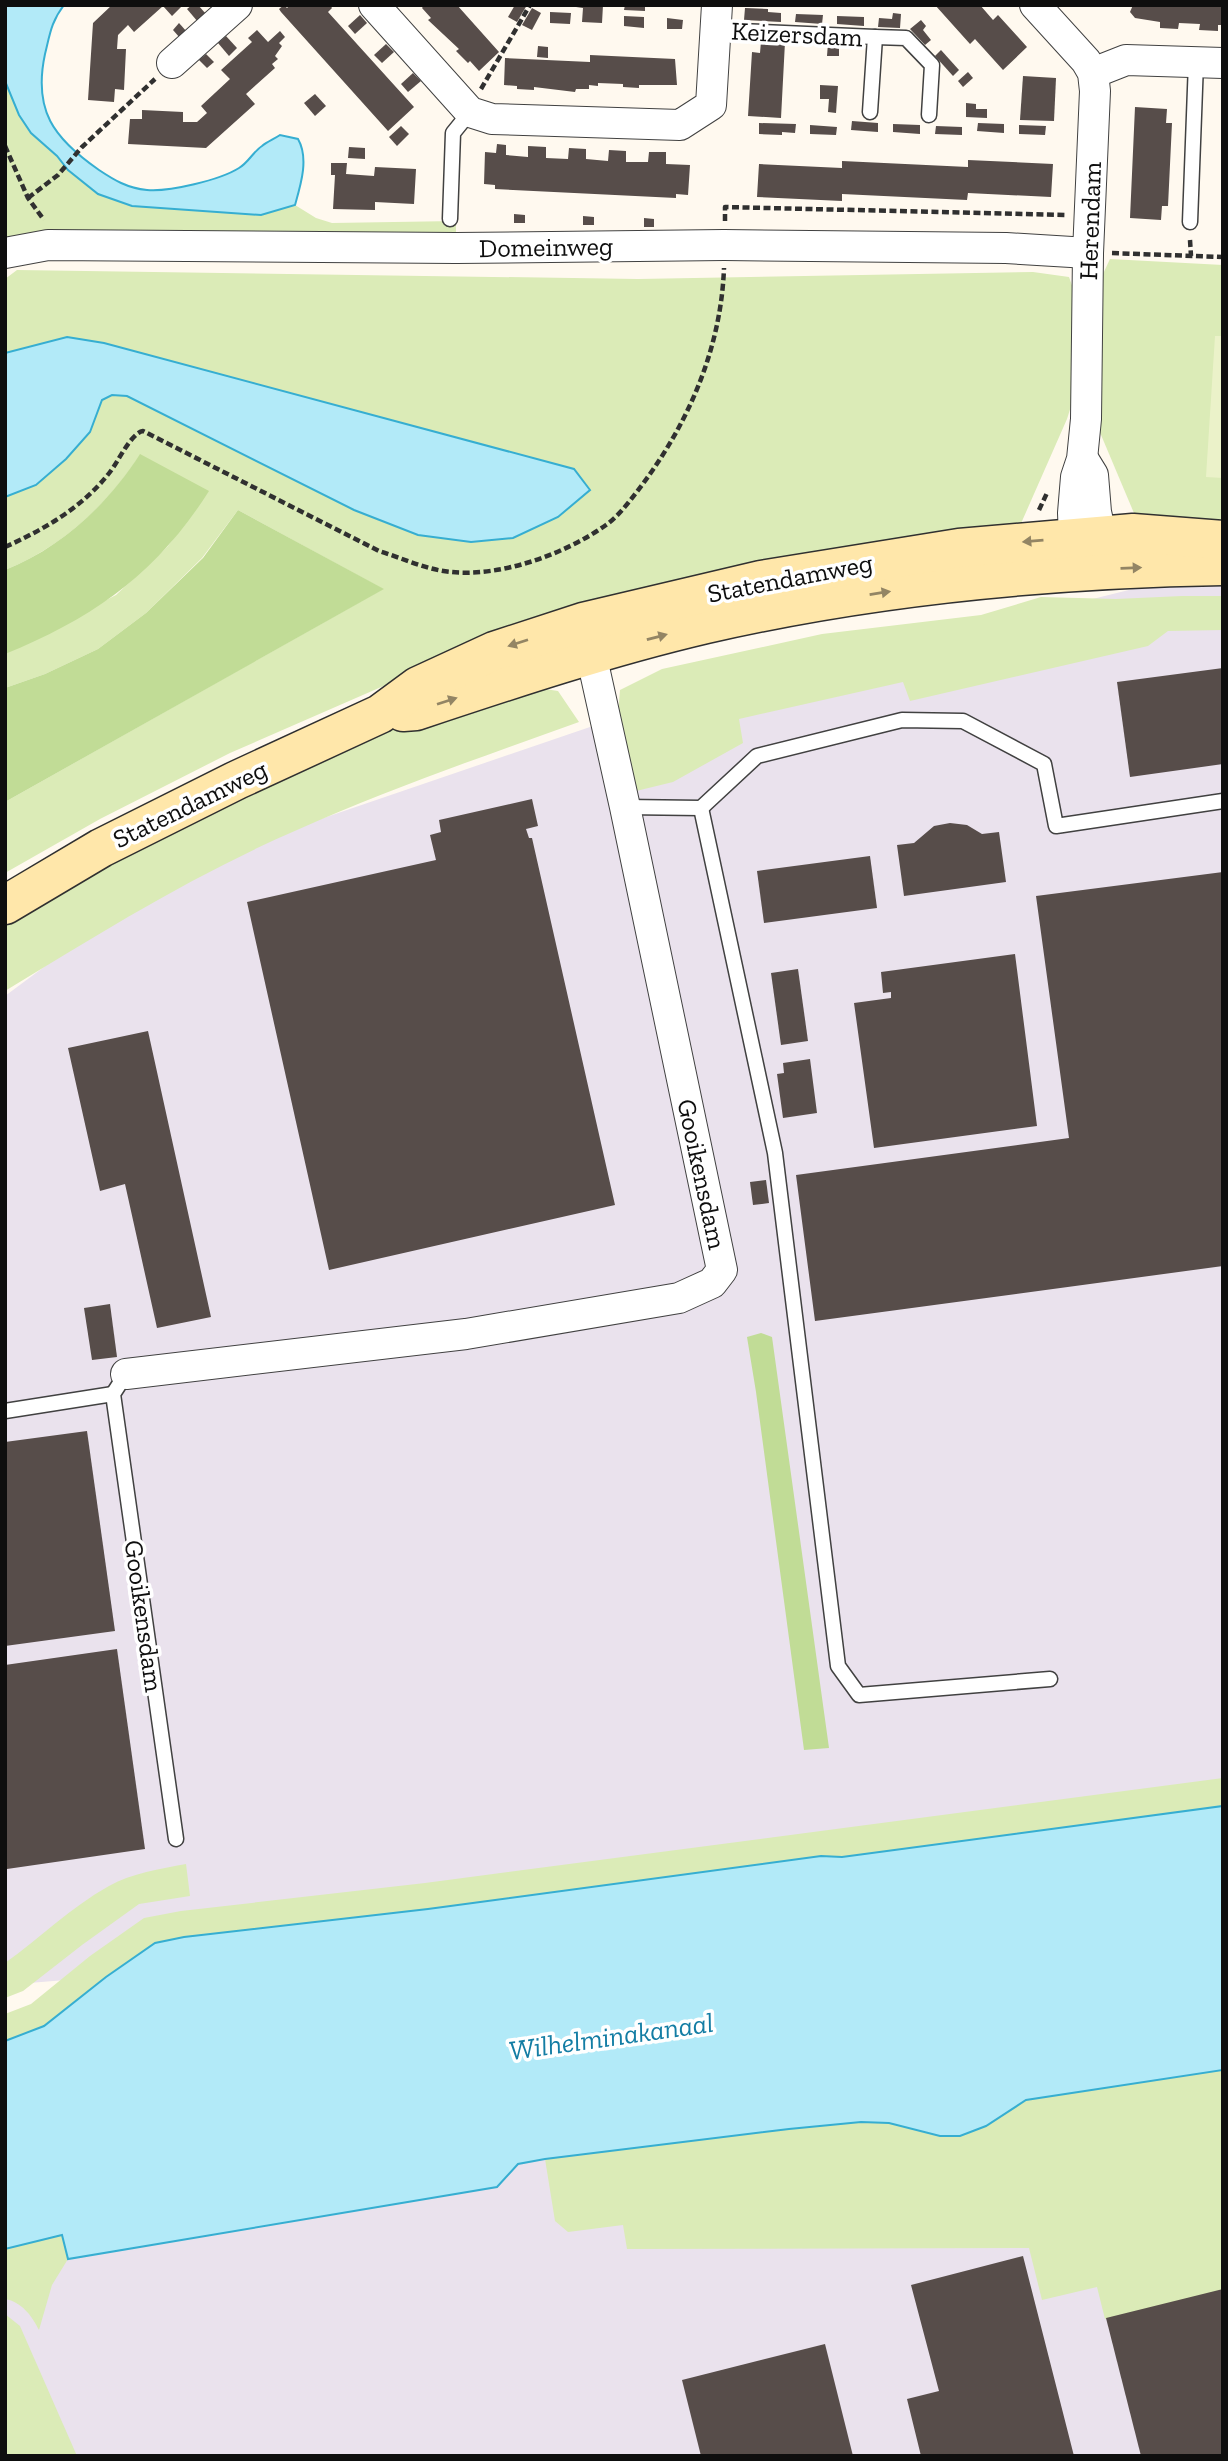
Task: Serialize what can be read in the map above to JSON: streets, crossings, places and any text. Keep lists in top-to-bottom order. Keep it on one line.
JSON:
{"streets":{"main road":["Statendamweg"],"street":["Keizersdam","Herendam","Domeinweg","Gooikensdam"]},"crossings":[["Herendam","Domeinweg"],["Herendam","Statendamweg"],["Statendamweg","Gooikensdam"]],"water":["Wilhelminakanaal"]}
